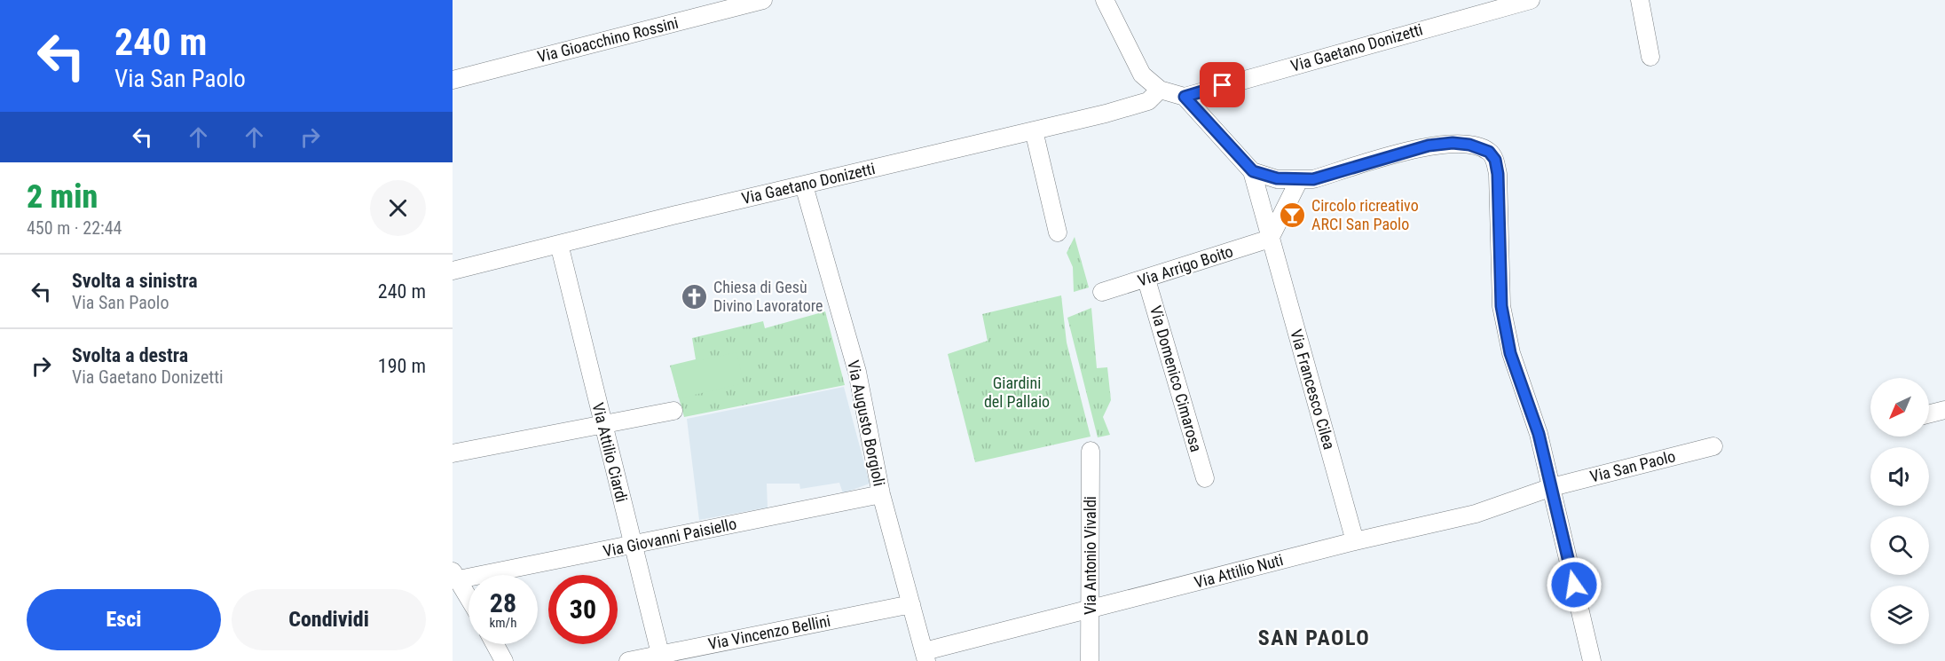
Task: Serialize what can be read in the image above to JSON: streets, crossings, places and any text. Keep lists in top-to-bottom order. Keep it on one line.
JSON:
{"streets":{"street":["Via Gioacchino Rossini","Via Gaetano Donizetti","Via Arrigo Boito","Via Domenico Cimarosa","Via Francesco Cilea","Via Augusto Borgioli","Via Attilio Ciardi","Via San Paolo","Via Giovanni Paisiello","Via Antonio Vivaldi","Via Attilio Nuti","Via Vincenzo Bellini"]},"crossings":[["Via Gaetano Donizetti","Via Augusto Borgioli"],["Via Gaetano Donizetti","Via Attilio Ciardi"],["Via Arrigo Boito","Via Domenico Cimarosa"],["Via Arrigo Boito","Via Francesco Cilea"],["Via Francesco Cilea","Via Attilio Nuti"],["Via Augusto Borgioli","Via Giovanni Paisiello"],["Via Augusto Borgioli","Via Attilio Nuti"],["Via Augusto Borgioli","Via Vincenzo Bellini"],["Via Attilio Ciardi","Via Giovanni Paisiello"],["Via Attilio Ciardi","Via Vincenzo Bellini"],["Via San Paolo","Via Attilio Nuti"],["Via Antonio Vivaldi","Via Attilio Nuti"]],"districts":["SAN PAOLO"],"parks":["Giardini del Pallaio"],"places":{"bar":["Circolo ricreativo ARCI San Paolo"],"church":["Chiesa di Gesù Divino Lavoratore"]},"north":"bottom left","page":{"turn":["240 m","Via San Paolo"],"heading":["2 min","450 m · 22:44"],"list":[{"name":"Svolta a sinistra","note":"Via San Paolo","value":"240 m"},{"name":"Svolta a destra","note":"Via Gaetano Donizetti","value":"190 m"}],"speed":"28 km/h","limit":"30","buttons":["Esci","Condividi"]}}
